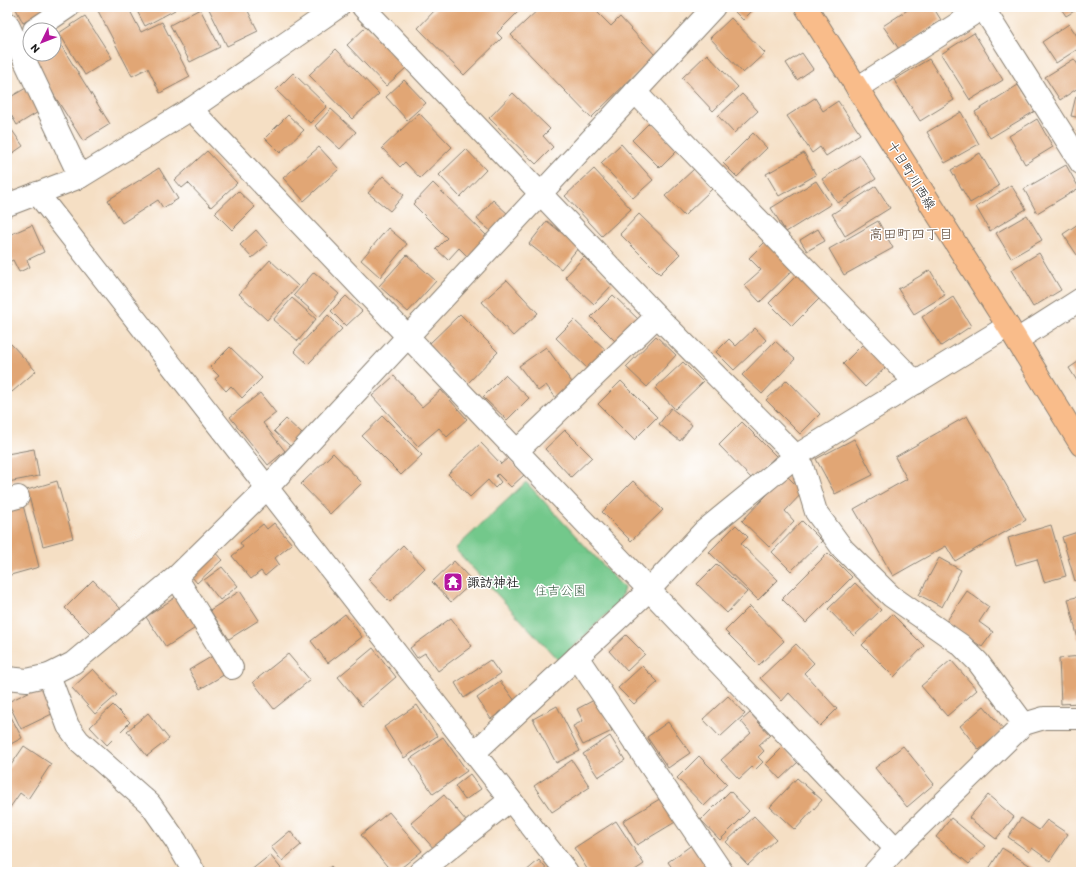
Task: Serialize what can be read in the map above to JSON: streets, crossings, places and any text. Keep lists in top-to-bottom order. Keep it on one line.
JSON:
{"streets":{"main road":["十日町川西線"]},"districts":["高田町四丁目"],"parks":["住吉公園"],"places":{"temple":["諏訪神社"]},"north":"bottom left"}
